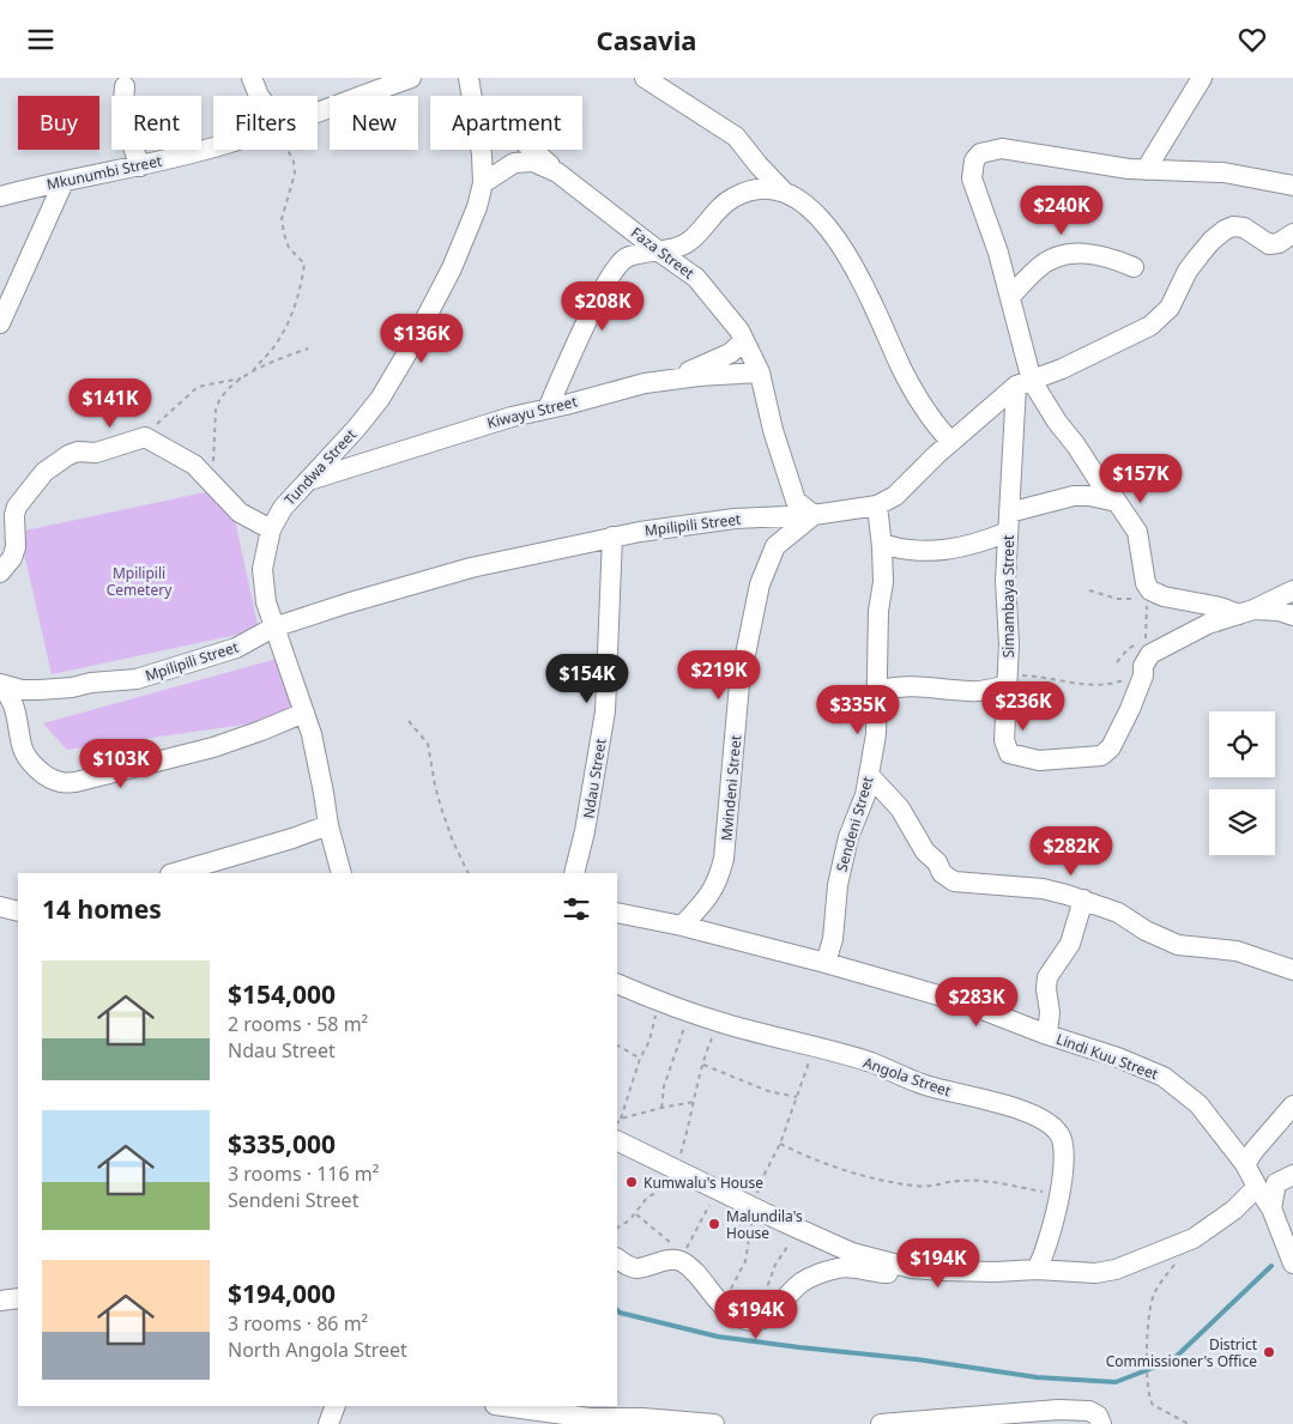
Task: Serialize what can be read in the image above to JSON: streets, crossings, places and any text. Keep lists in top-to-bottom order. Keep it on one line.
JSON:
{"streets":{"street":["Mkunumbi Street","Faza Street","Kiwayu Street","Tundwa Street","Mpilipili Street","Simambaya Street","Ndau Street","Mvindeni Street","Sendeni Street","Lindi Kuu Street","Angola Street"]},"crossings":[["Faza Street","Kiwayu Street"],["Faza Street","Tundwa Street"],["Faza Street","Mpilipili Street"],["Faza Street","Mvindeni Street"],["Kiwayu Street","Tundwa Street"],["Tundwa Street","Mpilipili Street"],["Mpilipili Street","Simambaya Street"],["Mpilipili Street","Ndau Street"],["Mpilipili Street","Mvindeni Street"],["Mpilipili Street","Sendeni Street"],["Mvindeni Street","Lindi Kuu Street"],["Sendeni Street","Lindi Kuu Street"]],"parks":["Mpilipili Cemetery"],"places":["Kumwalu's House","Malundila's House","District Commissioner's Office"],"page":{"header":"Casavia","chip":["Buy","Rent","Filters","New","Apartment"],"price":["$240K","$208K","$136K","$141K","$157K","$219K","$154K","$236K","$335K","$103K","$282K","$283K","$194K","$194K"],"heading":"14 homes","list":[{"name":"$154,000","note":"2 rooms · 58 m² · Ndau Street"},{"name":"$335,000","note":"3 rooms · 116 m² · Sendeni Street"},{"name":"$194,000","note":"3 rooms · 86 m² · North Angola Street"}]}}
